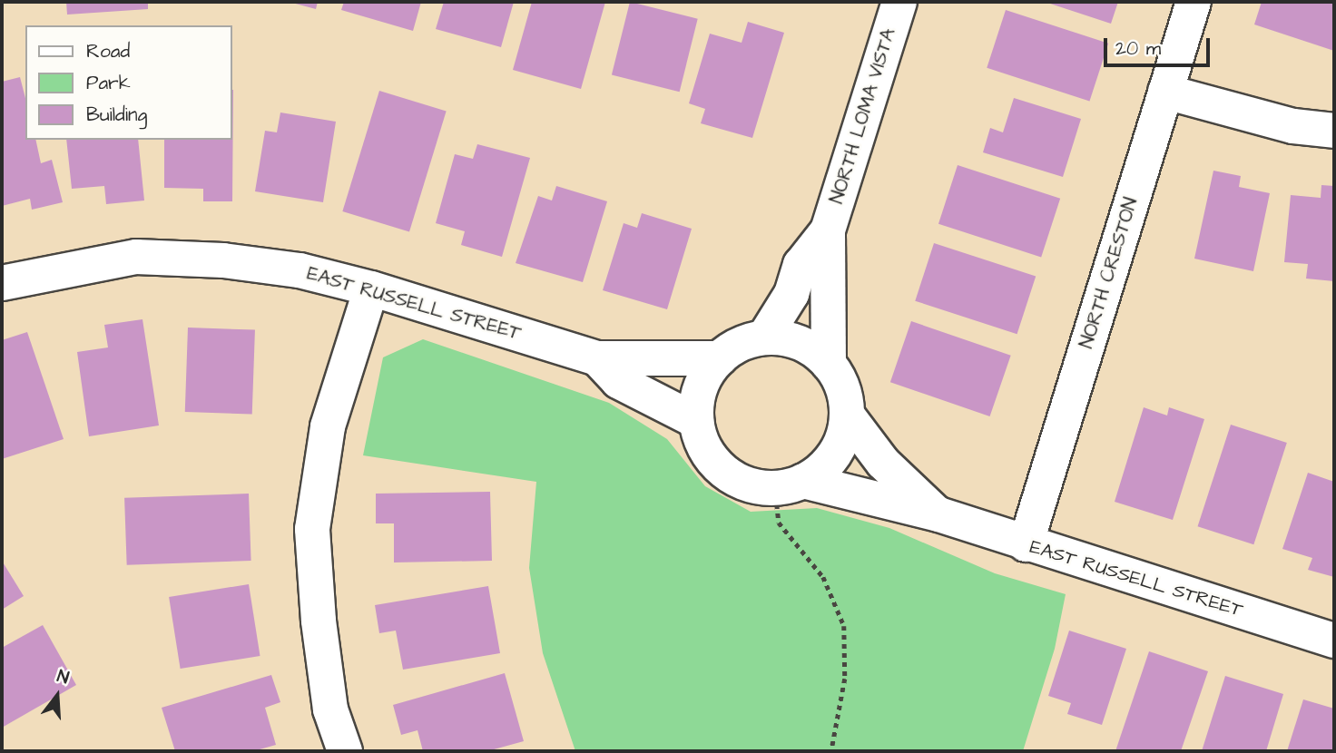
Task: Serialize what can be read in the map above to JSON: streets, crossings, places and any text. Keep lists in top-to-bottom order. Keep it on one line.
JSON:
{"streets":{"street":["NORTH LOMA VISTA","NORTH CRESTON","EAST RUSSELL STREET"]},"crossings":[["NORTH LOMA VISTA","EAST RUSSELL STREET"],["NORTH CRESTON","EAST RUSSELL STREET"]],"legend":["Road","Park","Building"],"scale_bar":"20 m","north":"top"}
